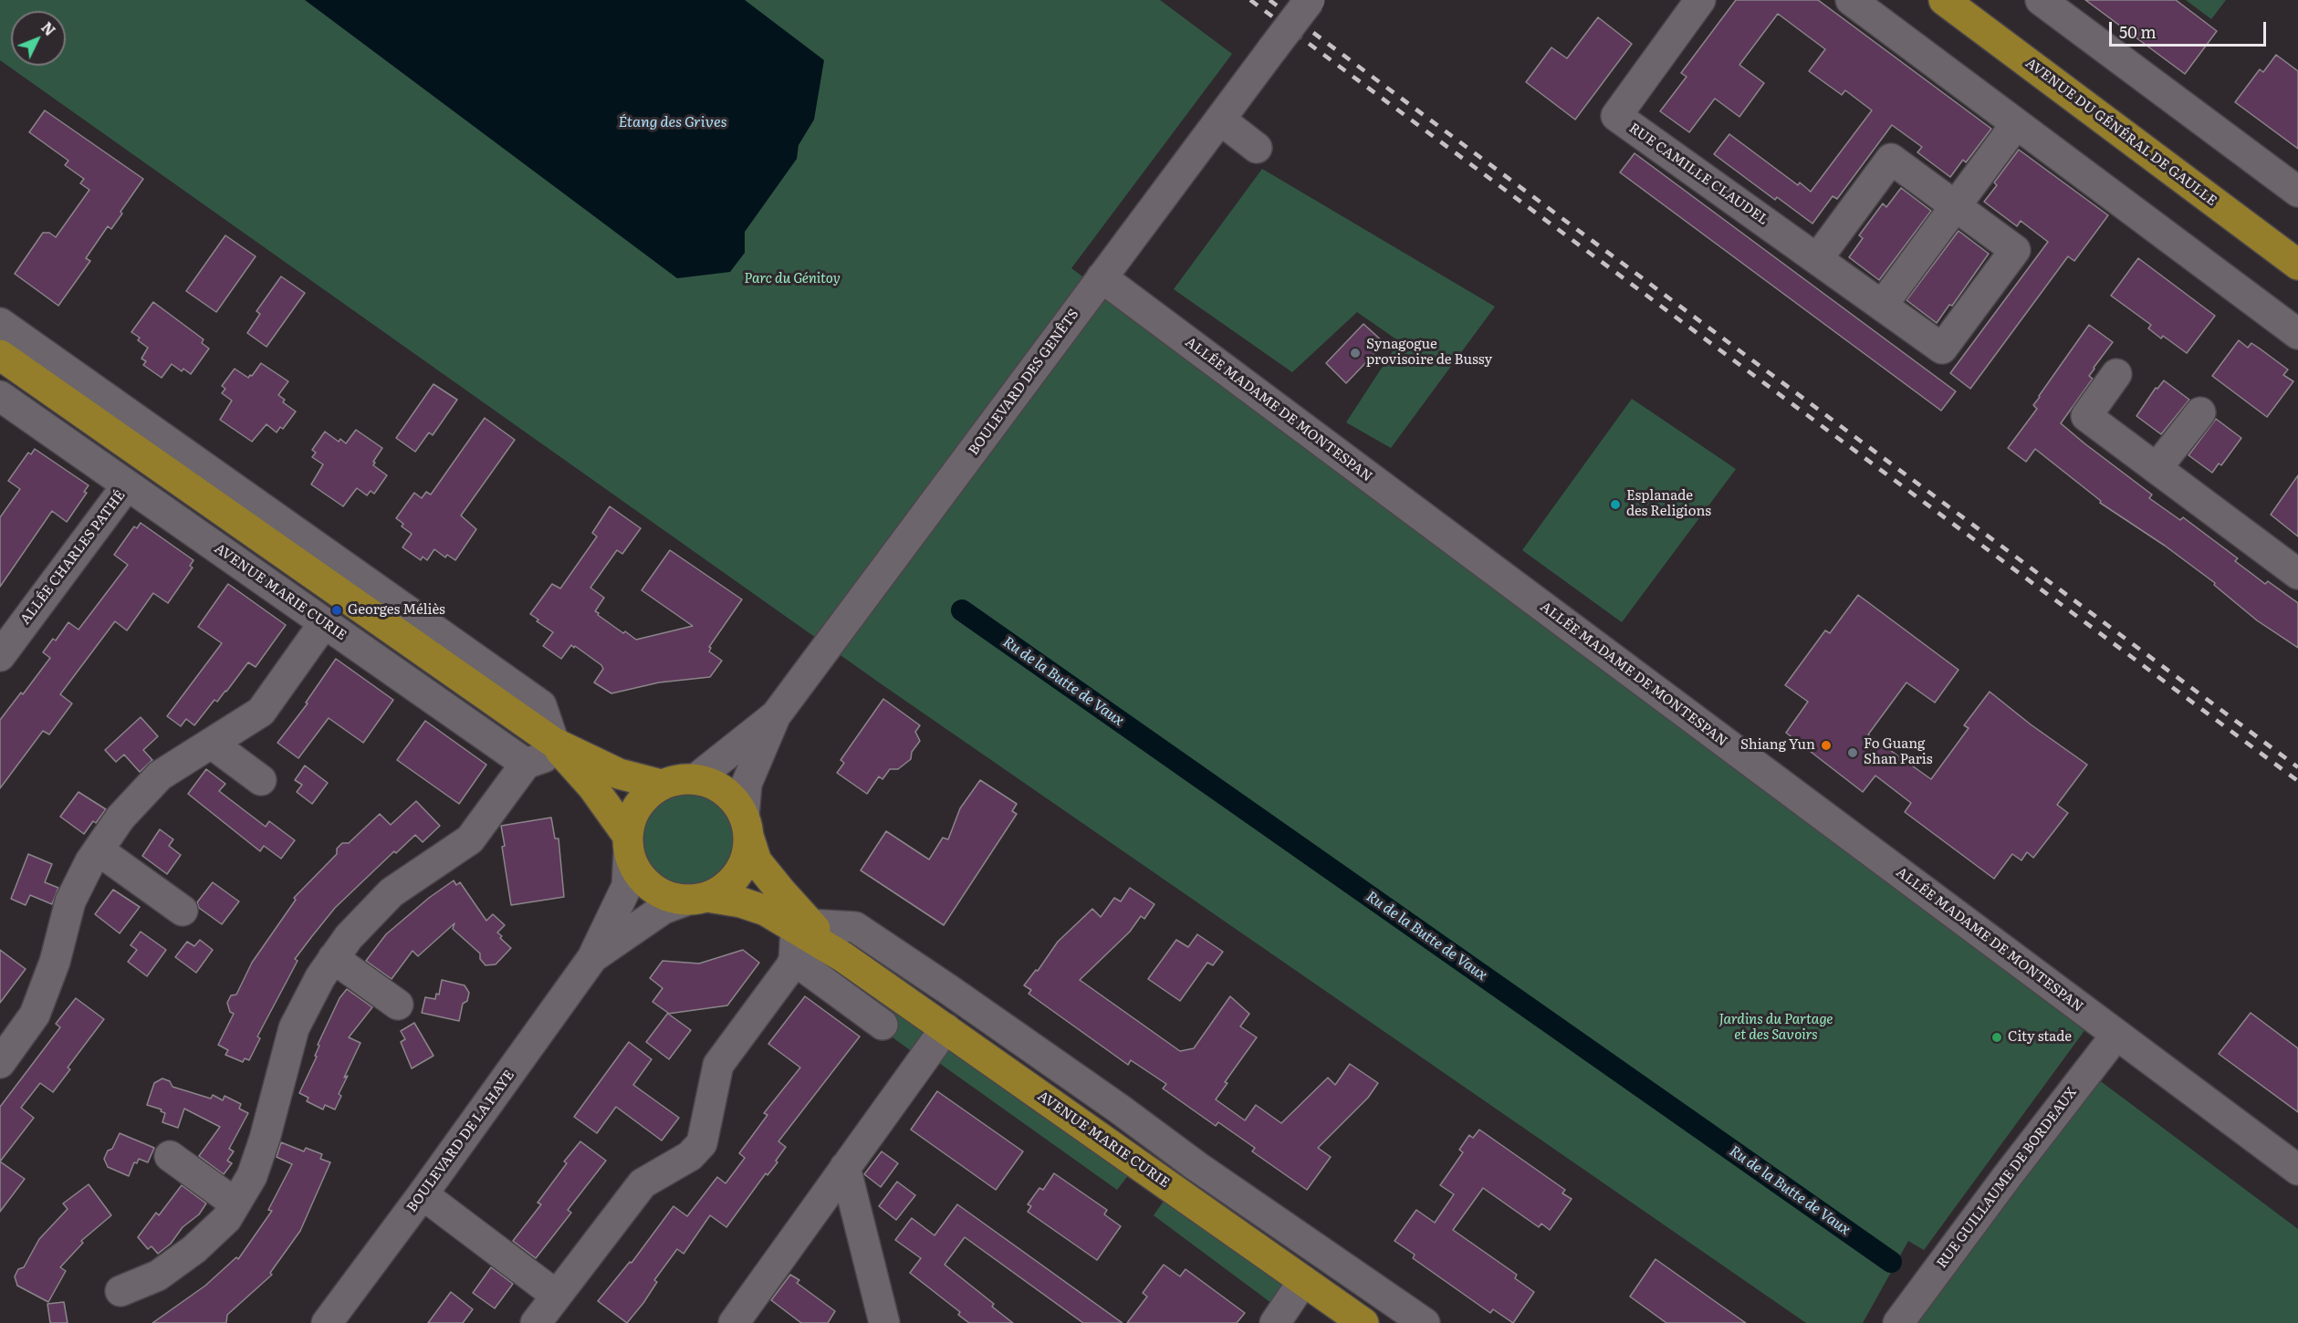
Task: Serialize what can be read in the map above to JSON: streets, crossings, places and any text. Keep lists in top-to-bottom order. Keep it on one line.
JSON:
{"streets":{"main road":["AVENUE DU GÉNÉRAL DE GAULLE","AVENUE MARIE CURIE"],"street":["RUE CAMILLE CLAUDEL","BOULEVARD DES GENÊTS","ALLÉE MADAME DE MONTESPAN","ALLÉE CHARLES PATHÉ","BOULEVARD DE LA HAYE","RUE GUILLAUME DE BORDEAUX"]},"crossings":[["BOULEVARD DES GENÊTS","ALLÉE MADAME DE MONTESPAN"],["BOULEVARD DES GENÊTS","AVENUE MARIE CURIE"],["BOULEVARD DES GENÊTS","BOULEVARD DE LA HAYE"],["ALLÉE MADAME DE MONTESPAN","RUE GUILLAUME DE BORDEAUX"],["ALLÉE CHARLES PATHÉ","AVENUE MARIE CURIE"],["AVENUE MARIE CURIE","BOULEVARD DE LA HAYE"]],"water":["Étang des Grives","Ru de la Butte de Vaux"],"parks":["Parc du Génitoy","Jardins du Partage et des Savoirs"],"places":["Synagogue provisoire de Bussy","Esplanade des Religions","Georges Méliès","Shiang Yun","Fo Guang Shan Paris","City stade"],"scale_bar":"50 m","north":"top right"}
